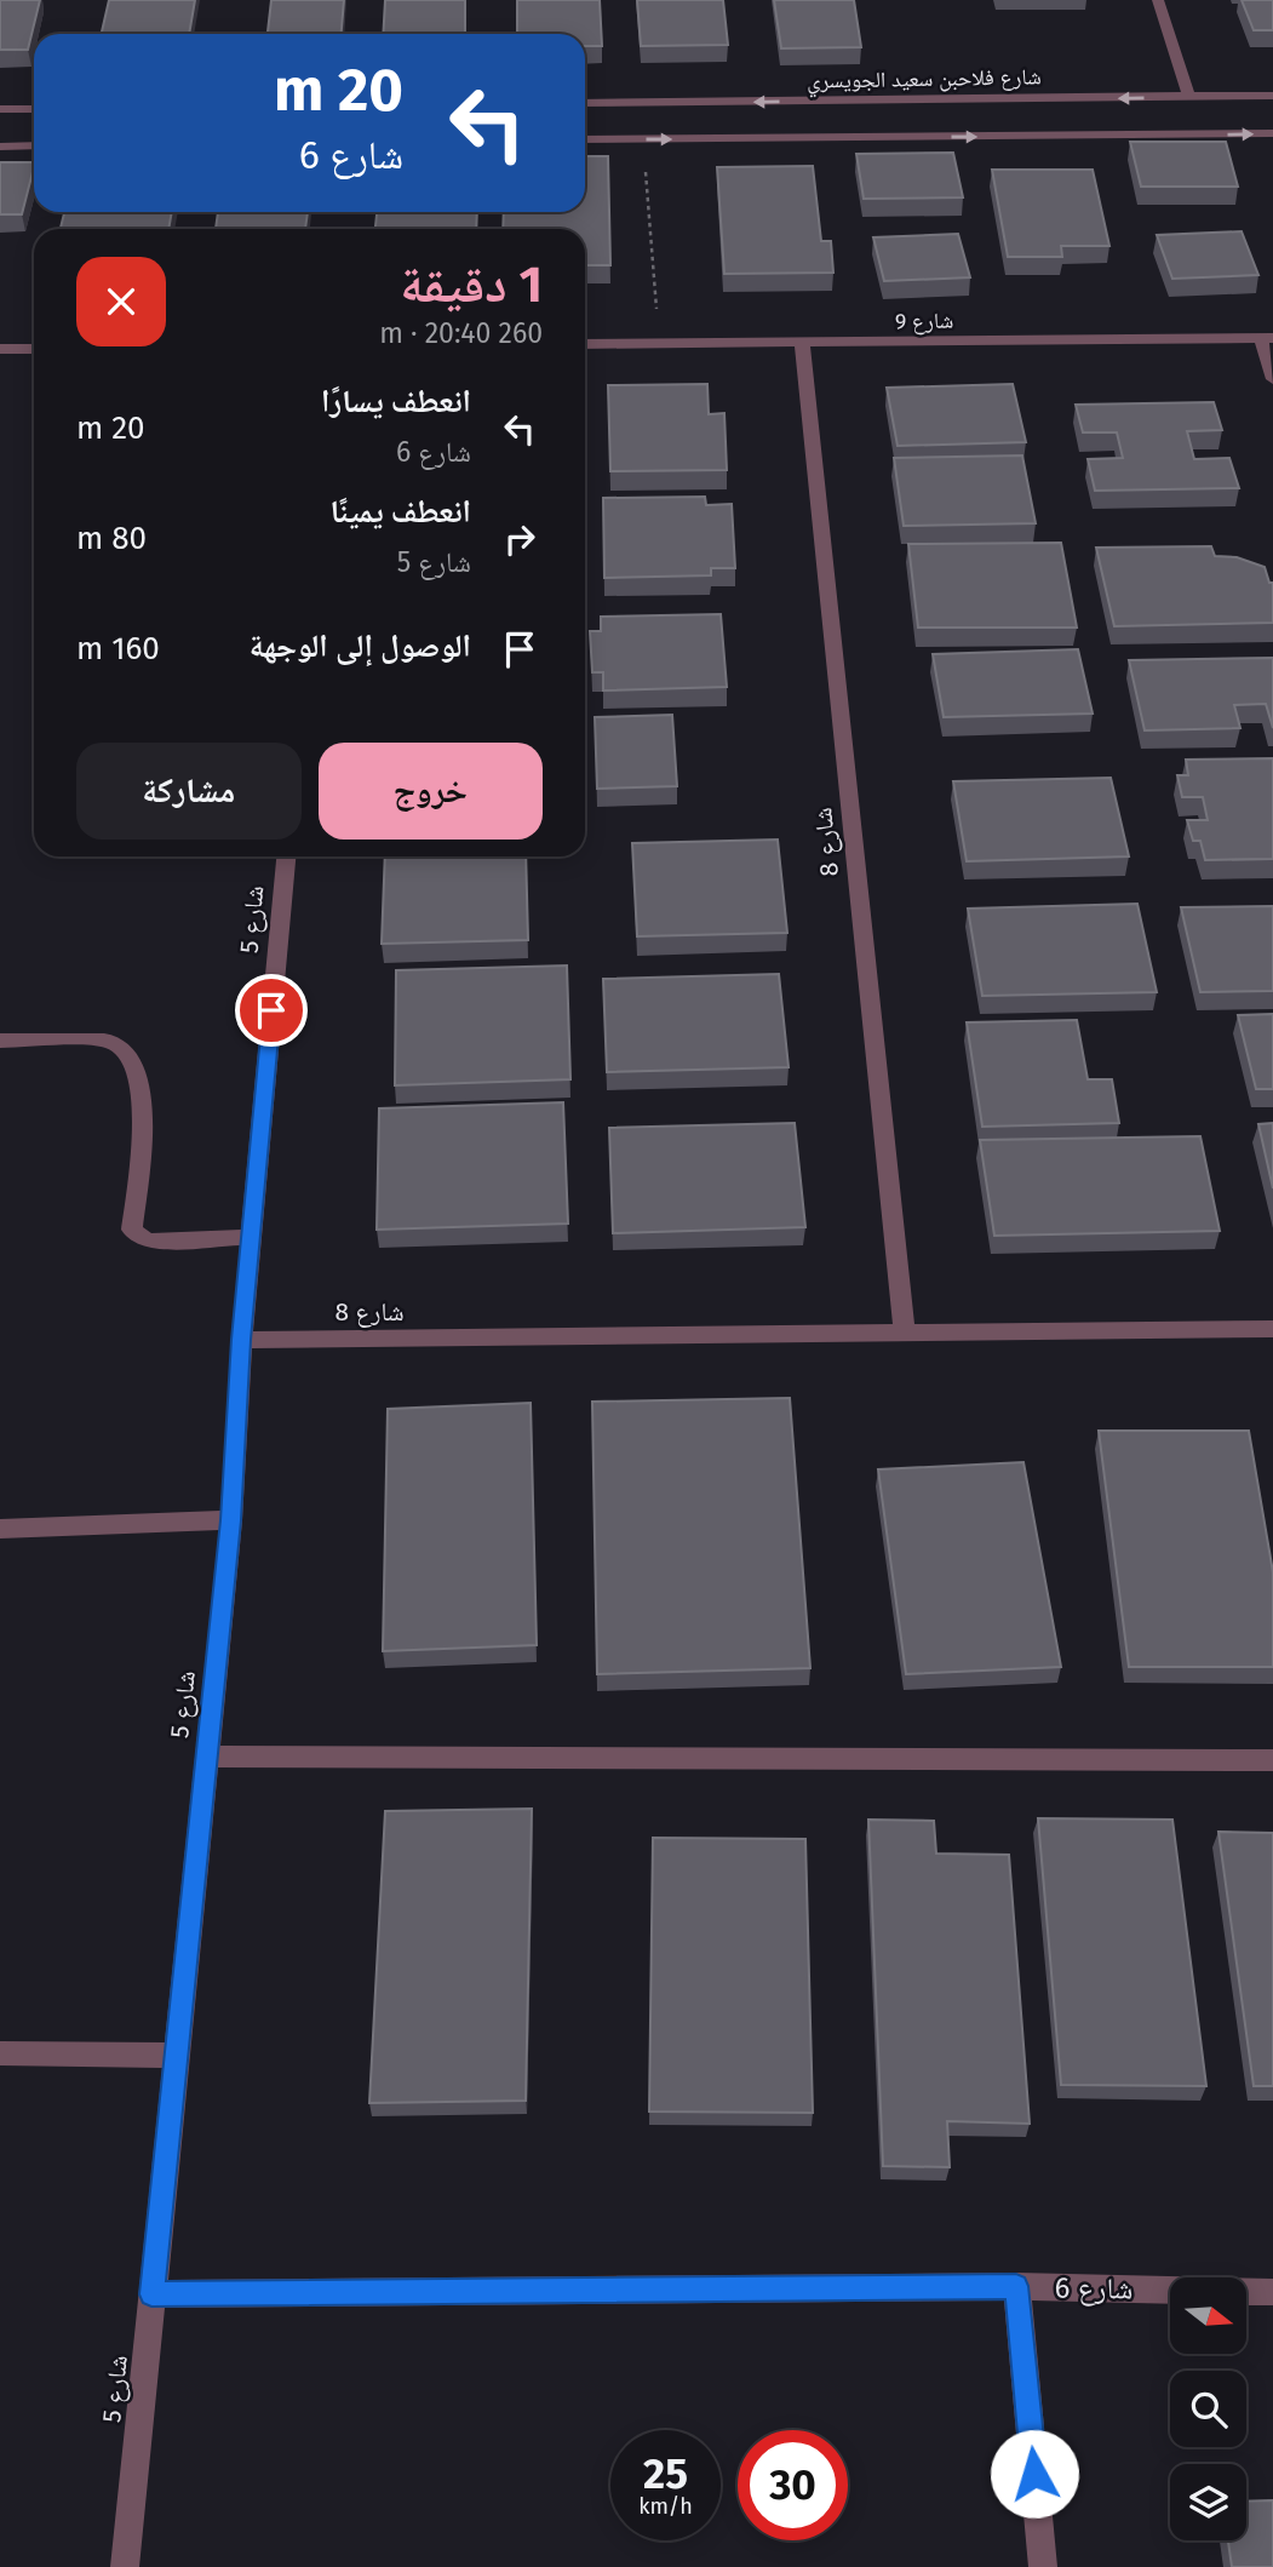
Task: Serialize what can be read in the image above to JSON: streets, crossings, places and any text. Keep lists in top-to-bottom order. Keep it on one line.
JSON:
{"streets":{"street":["شارع فلاحبن سعيد الجويسري","شارع 9","شارع 8","شارع 5","شارع 6"]},"crossings":[["شارع 9","شارع 8"],["شارع 8","شارع 5"],["شارع 5","شارع 6"]],"north":"right","page":{"turn":["20 m","شارع 6"],"heading":["1 دقيقة","260 m · 20:40"],"list":[{"name":"انعطف يسارًا","note":"شارع 6","value":"20 m"},{"name":"انعطف يمينًا","note":"شارع 5","value":"80 m"},{"name":"الوصول إلى الوجهة","value":"160 m"}],"buttons":["خروج","مشاركة"],"speed":"25 km/h","limit":"30"}}
